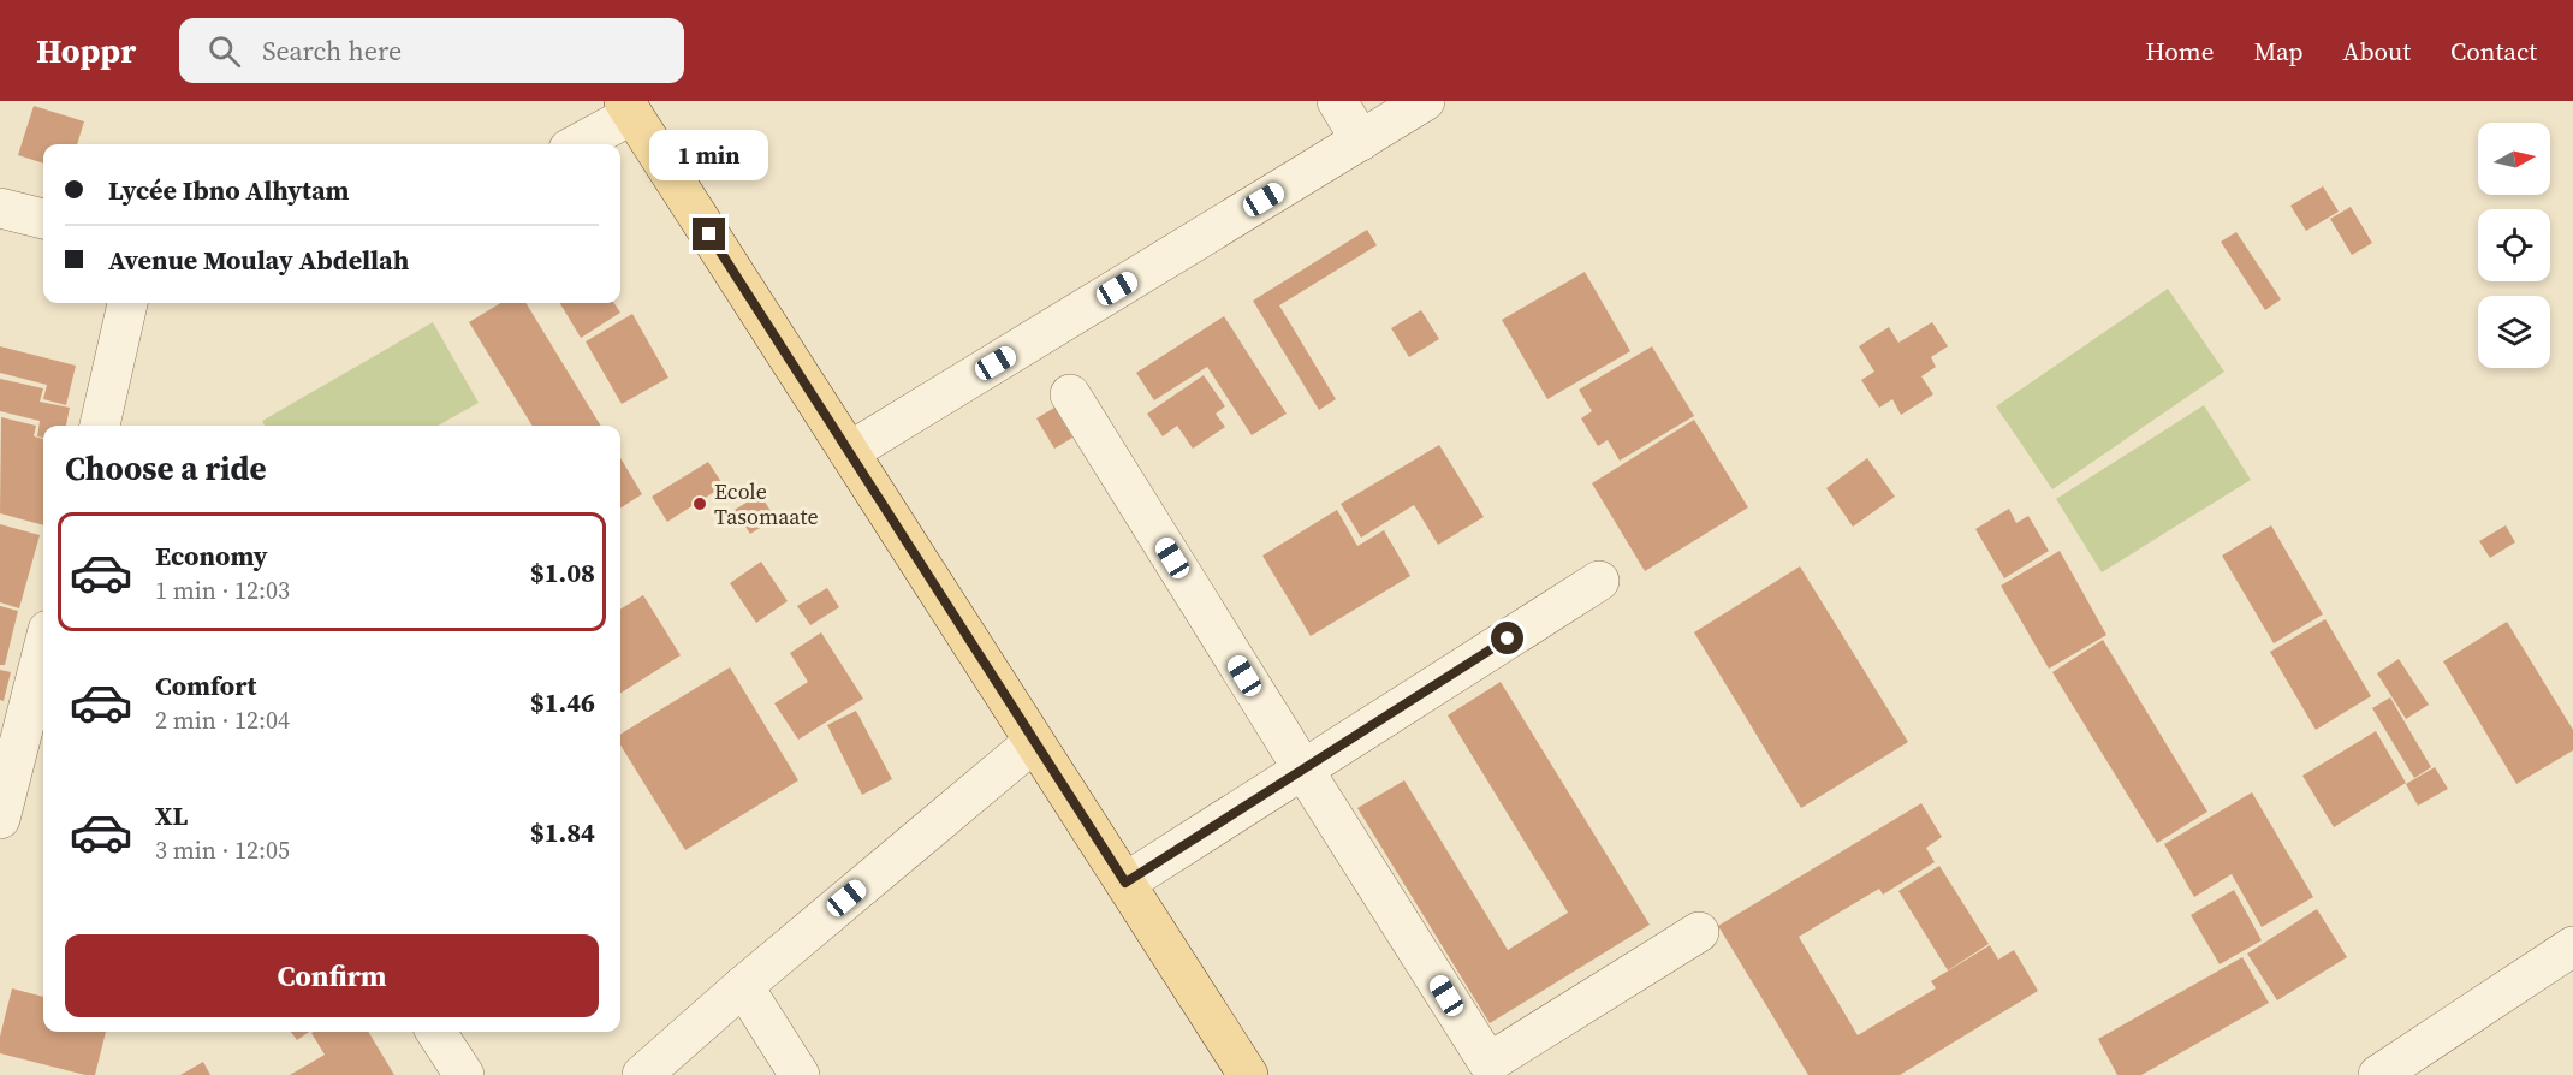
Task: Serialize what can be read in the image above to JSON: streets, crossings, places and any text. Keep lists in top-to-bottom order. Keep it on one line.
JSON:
{"places":["Ecole Tasomaate"],"north":"right","page":{"header":"Hoppr","search":"Search here","nav":["Home","Map","About","Contact"],"bubble":"1 min","banner":["Lycée Ibno Alhytam","Avenue Moulay Abdellah"],"heading":"Choose a ride","list":[{"name":"Economy","note":"1 min · 12:03","value":"$1.08"},{"name":"Comfort","note":"2 min · 12:04","value":"$1.46"},{"name":"XL","note":"3 min · 12:05","value":"$1.84"}],"buttons":"Confirm"}}
